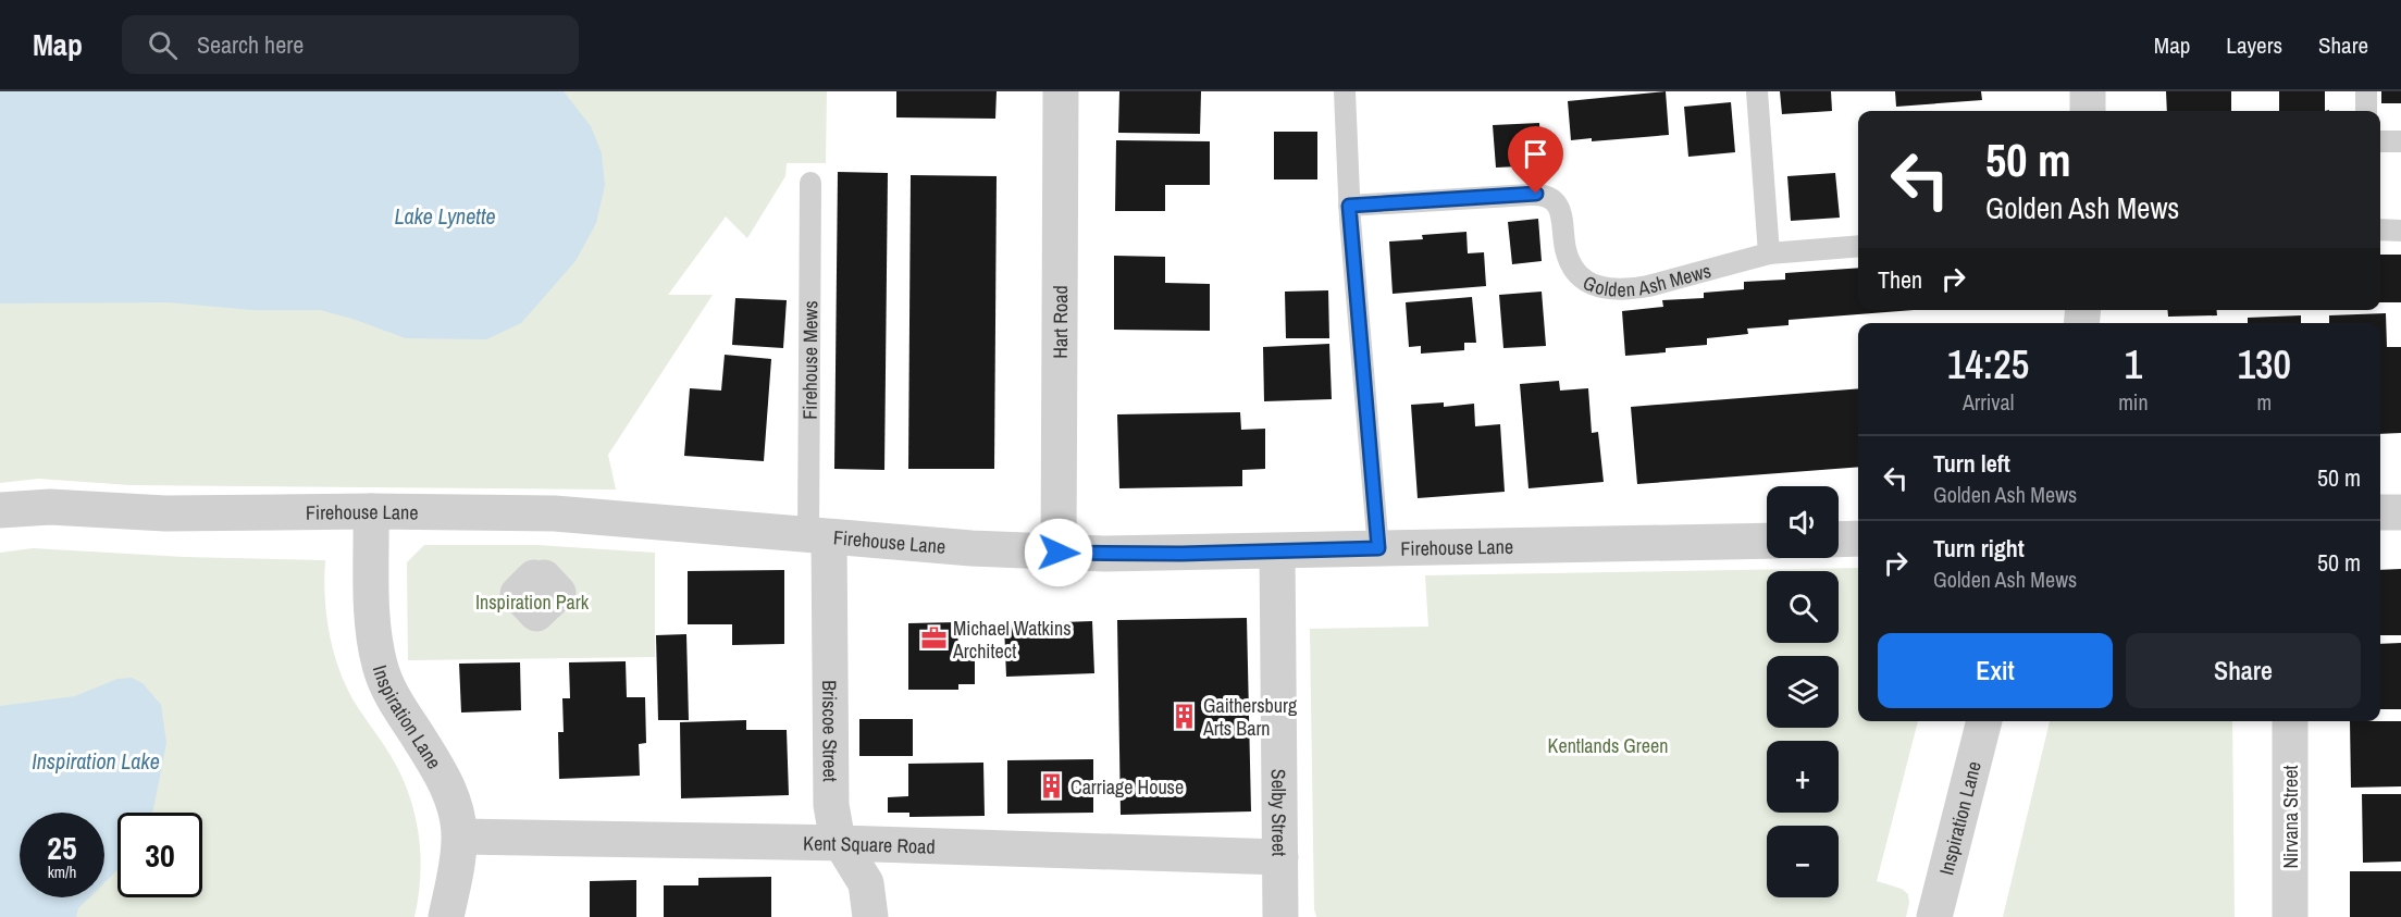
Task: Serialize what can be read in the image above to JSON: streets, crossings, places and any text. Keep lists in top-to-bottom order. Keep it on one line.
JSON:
{"streets":{"street":["Hart Road","Firehouse Lane","Inspiration Lane","Briscoe Street","Selby Street","Nirvana Street","Kent Square Road"],"lane":["Golden Ash Mews","Firehouse Mews"]},"crossings":[["Hart Road","Firehouse Lane"],["Firehouse Mews","Firehouse Lane"],["Firehouse Mews","Briscoe Street"],["Firehouse Lane","Inspiration Lane"],["Firehouse Lane","Briscoe Street"],["Firehouse Lane","Selby Street"],["Inspiration Lane","Kent Square Road"],["Briscoe Street","Kent Square Road"],["Selby Street","Kent Square Road"]],"water":["Lake Lynette","Inspiration Lake"],"parks":["Inspiration Park","Kentlands Green"],"places":{"office":["Michael Watkins Architect"],"building":["Gaithersburg Arts Barn","Carriage House"]},"page":{"header":"Map","search":"Search here","nav":["Map","Layers","Share"],"turn":["50 m","Golden Ash Mews"],"then":"Then","eta":["14:25","Arrival","1","min","130","m"],"list":[{"name":"Turn left","note":"Golden Ash Mews","value":"50 m"},{"name":"Turn right","note":"Golden Ash Mews","value":"50 m"}],"map_buttons":["+","−"],"buttons":["Exit","Share"],"speed":"25 km/h","limit":"30"}}
